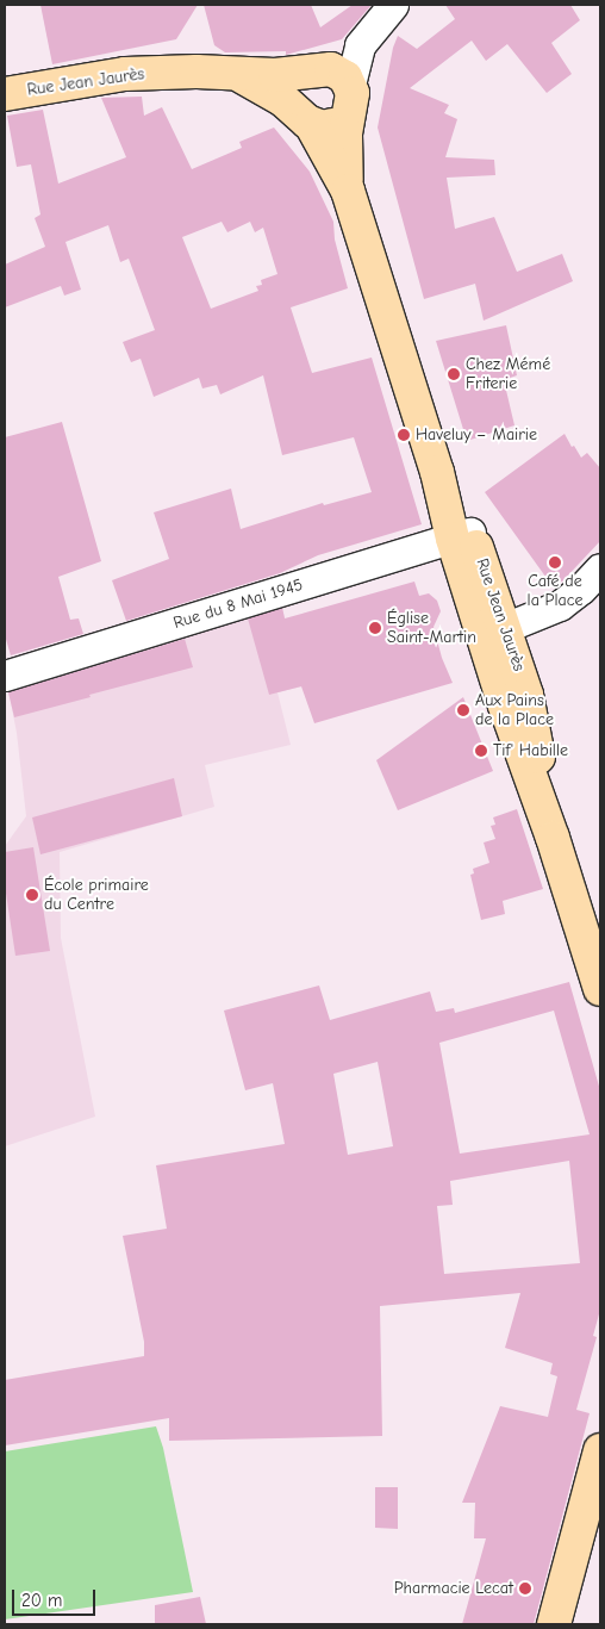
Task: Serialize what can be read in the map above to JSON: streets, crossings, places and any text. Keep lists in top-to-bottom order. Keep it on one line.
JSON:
{"streets":{"main road":["Rue Jean Jaurès"],"street":["Rue du 8 Mai 1945"]},"crossings":[["Rue Jean Jaurès","Rue du 8 Mai 1945"]],"places":["Chez Mémé Friterie","Haveluy – Mairie","Café de la Place","Église Saint-Martin","Aux Pains de la Place","Tif' Habille","École primaire du Centre","Pharmacie Lecat"],"scale_bar":"20 m"}
